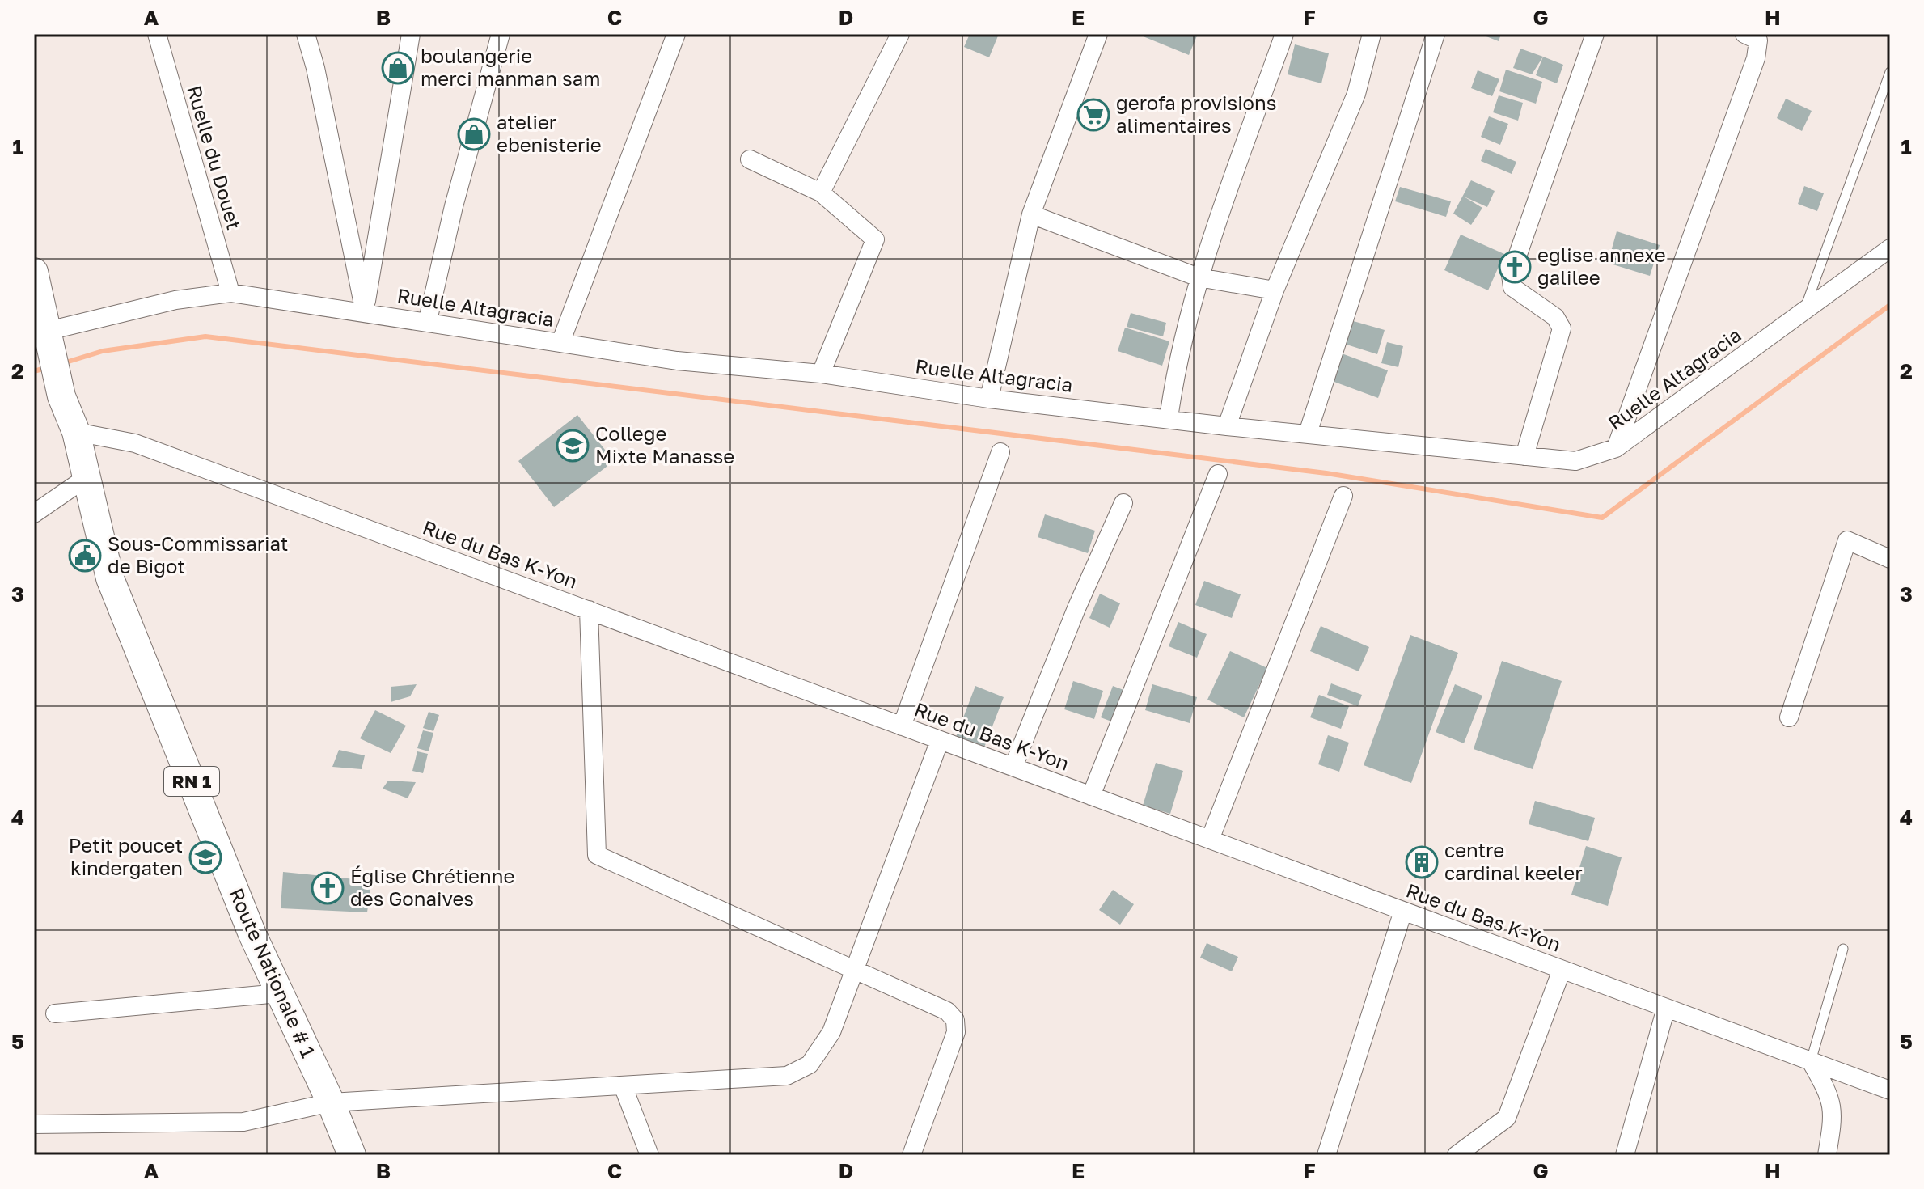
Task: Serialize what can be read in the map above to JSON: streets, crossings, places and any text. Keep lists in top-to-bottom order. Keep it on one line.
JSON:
{"streets":{"main road":["RN 1","Route Nationale # 1"],"street":["Ruelle du Douet","Ruelle Altagracia","Rue du Bas K-Yon"]},"crossings":[["Ruelle du Douet","Ruelle Altagracia"],["Ruelle Altagracia","Route Nationale # 1"],["Rue du Bas K-Yon","Route Nationale # 1"]],"places":{"shop":["boulangerie merci manman sam","atelier ebenisterie"],"supermarket":["gerofa provisions alimentaires"],"church":["eglise annexe galilee","Église Chrétienne des Gonaives"],"school or university":["College Mixte Manasse","Petit poucet kindergaten"],"public building":["Sous-Commissariat de Bigot"],"building":["centre cardinal keeler"]},"grid":{"columns":["A","B","C","D","E","F","G","H"],"rows":["1","2","3","4","5"]}}
